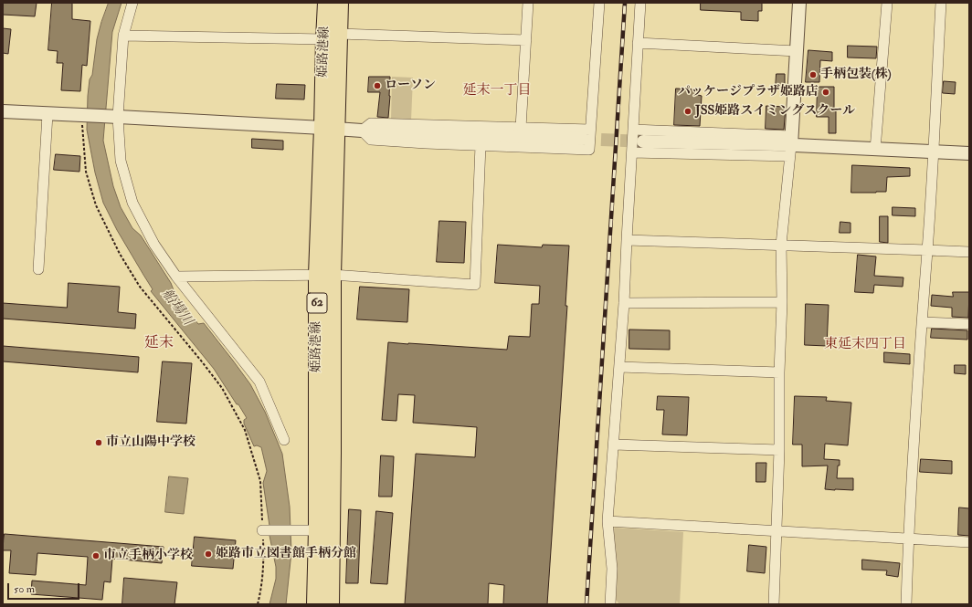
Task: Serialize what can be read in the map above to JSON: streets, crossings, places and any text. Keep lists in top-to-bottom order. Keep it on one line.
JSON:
{"streets":{"main road":["姫路港線","62"]},"districts":["延末一丁目","延末","東延末四丁目"],"water":["船場川"],"places":["手柄包装(株)","ローソン","パッケージプラザ姫路店","JSS姫路スイミングスクール","市立山陽中学校","姫路市立図書館手柄分館","市立手柄小学校"],"scale_bar":"50 m"}
